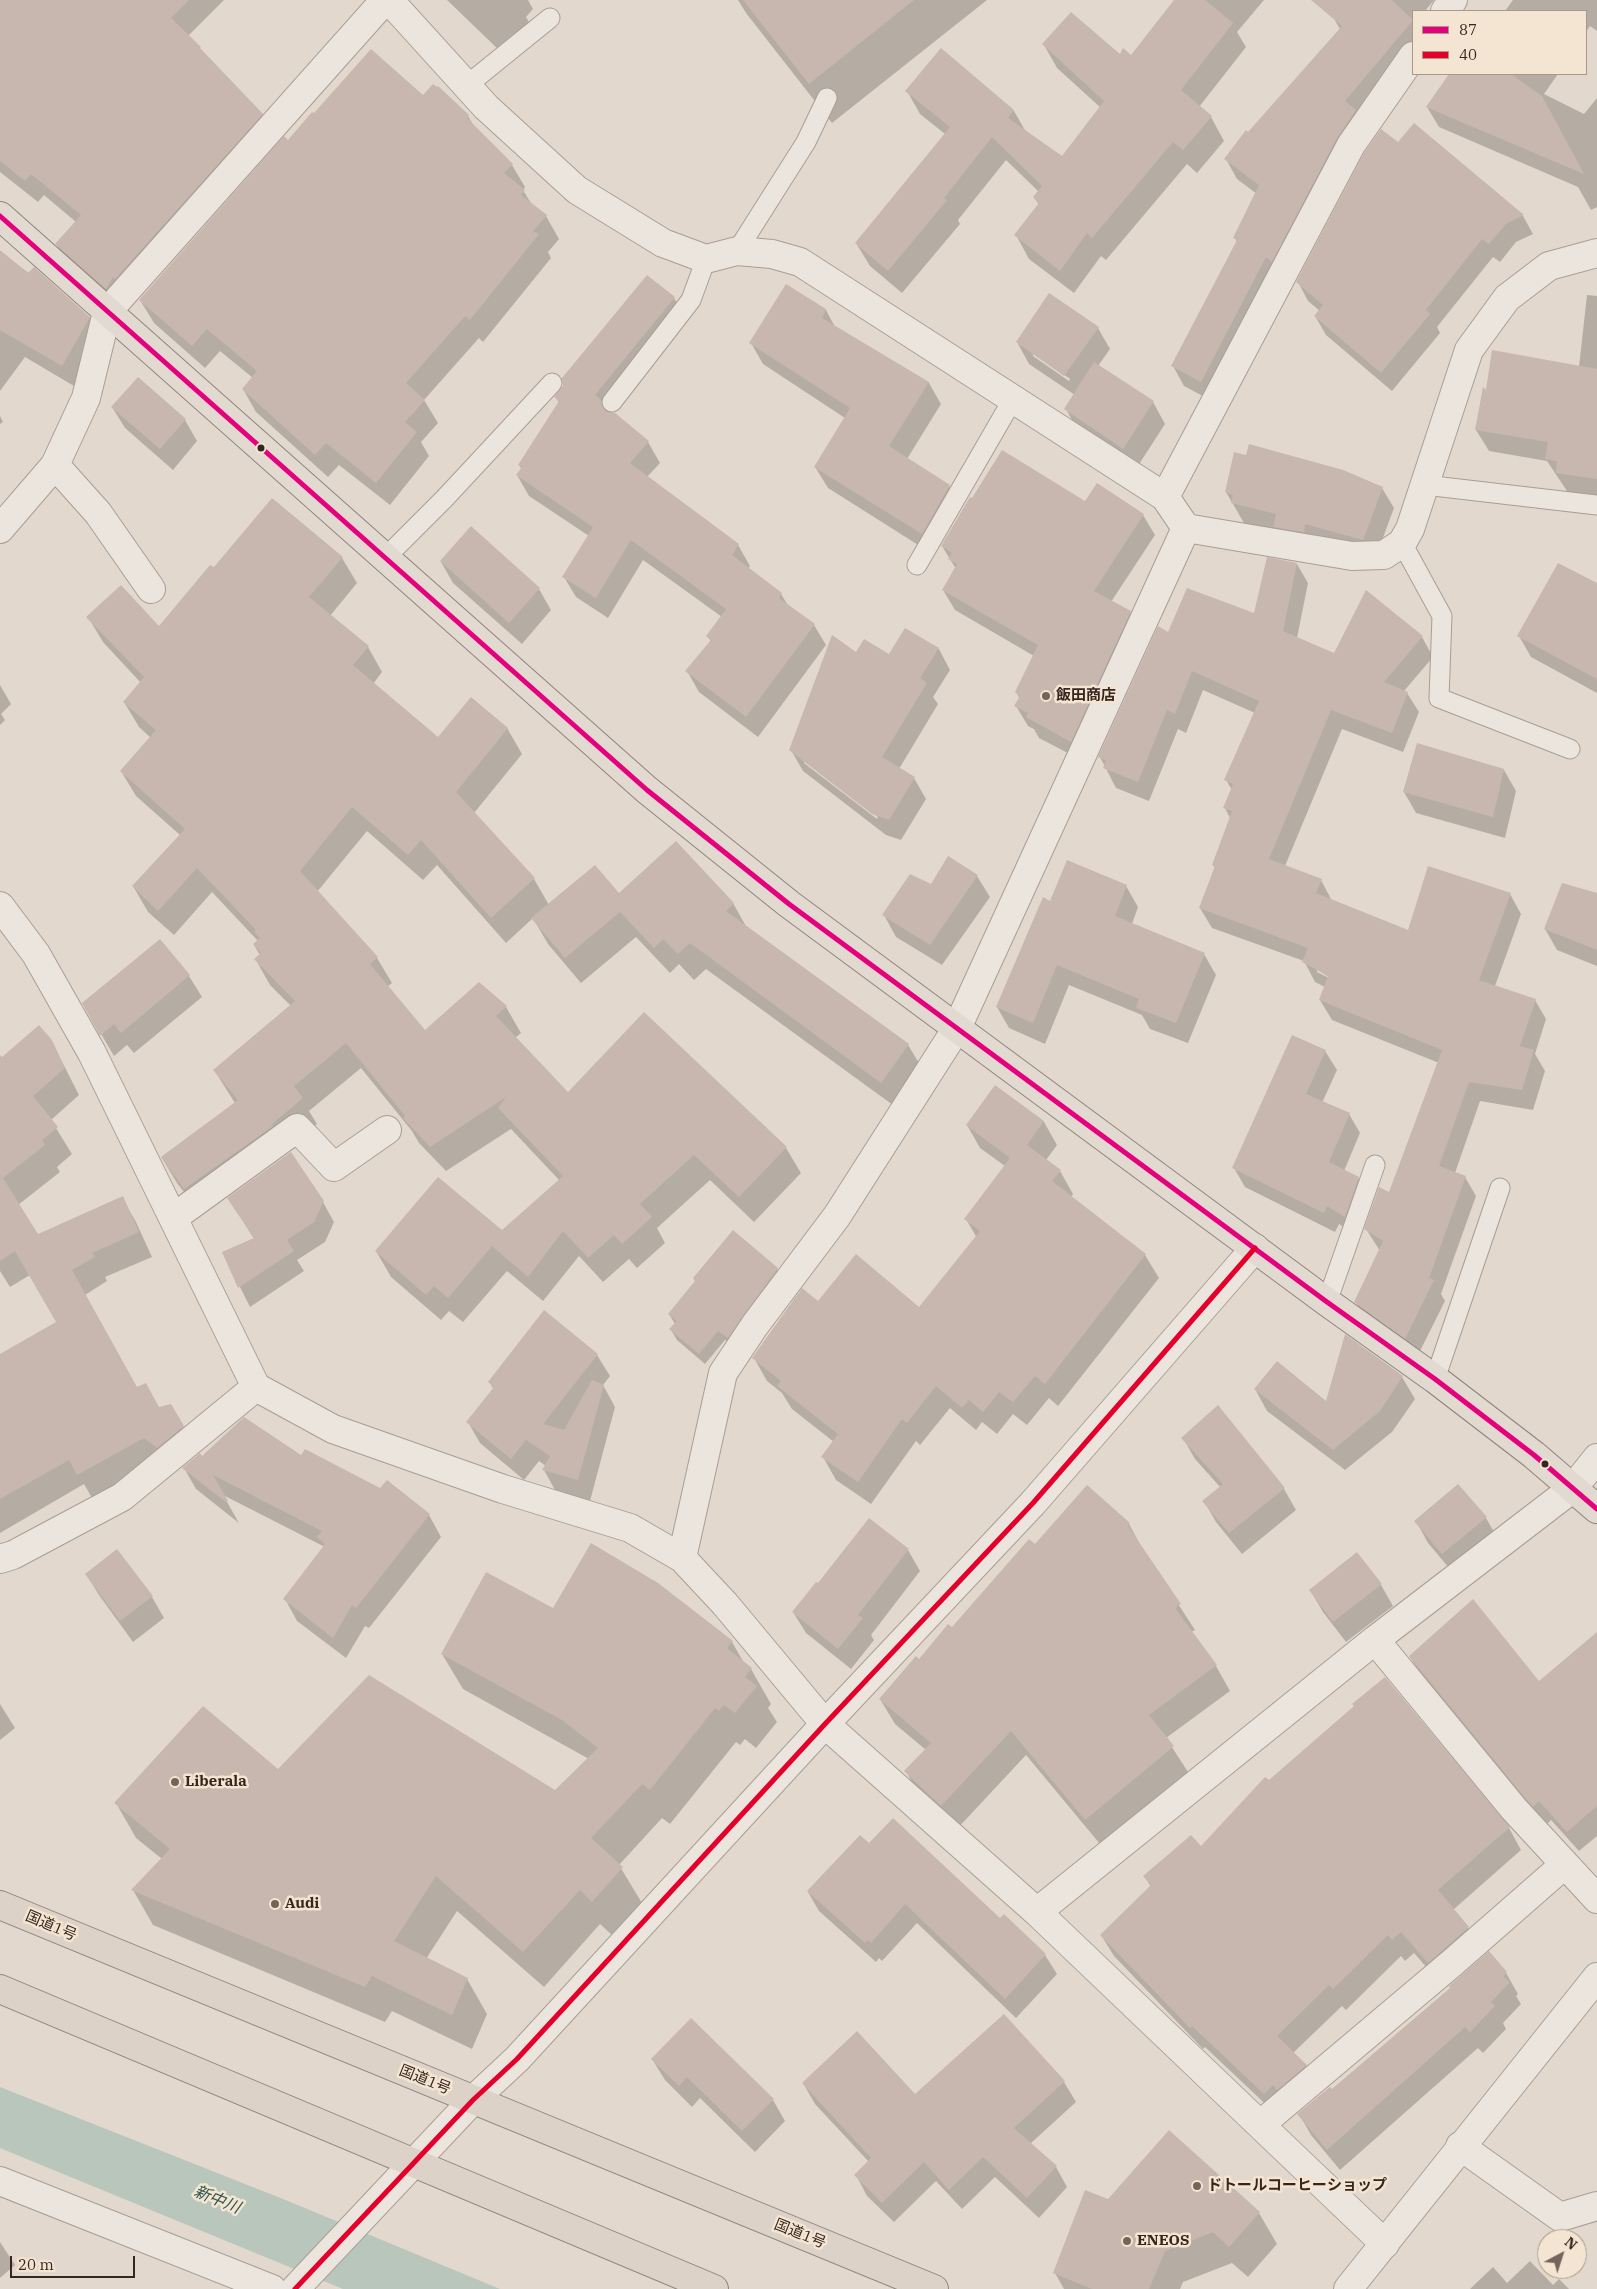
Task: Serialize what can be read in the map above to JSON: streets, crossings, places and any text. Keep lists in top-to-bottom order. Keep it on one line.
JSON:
{"streets":{"highway":["国道1号"]},"water":["新中川"],"places":["飯田商店","Liberala","Audi","ドトールコーヒーショップ","ENEOS"],"lines":["transit line 87","transit line 40"],"legend":["87","40"],"scale_bar":"20 m","north":"top right"}
